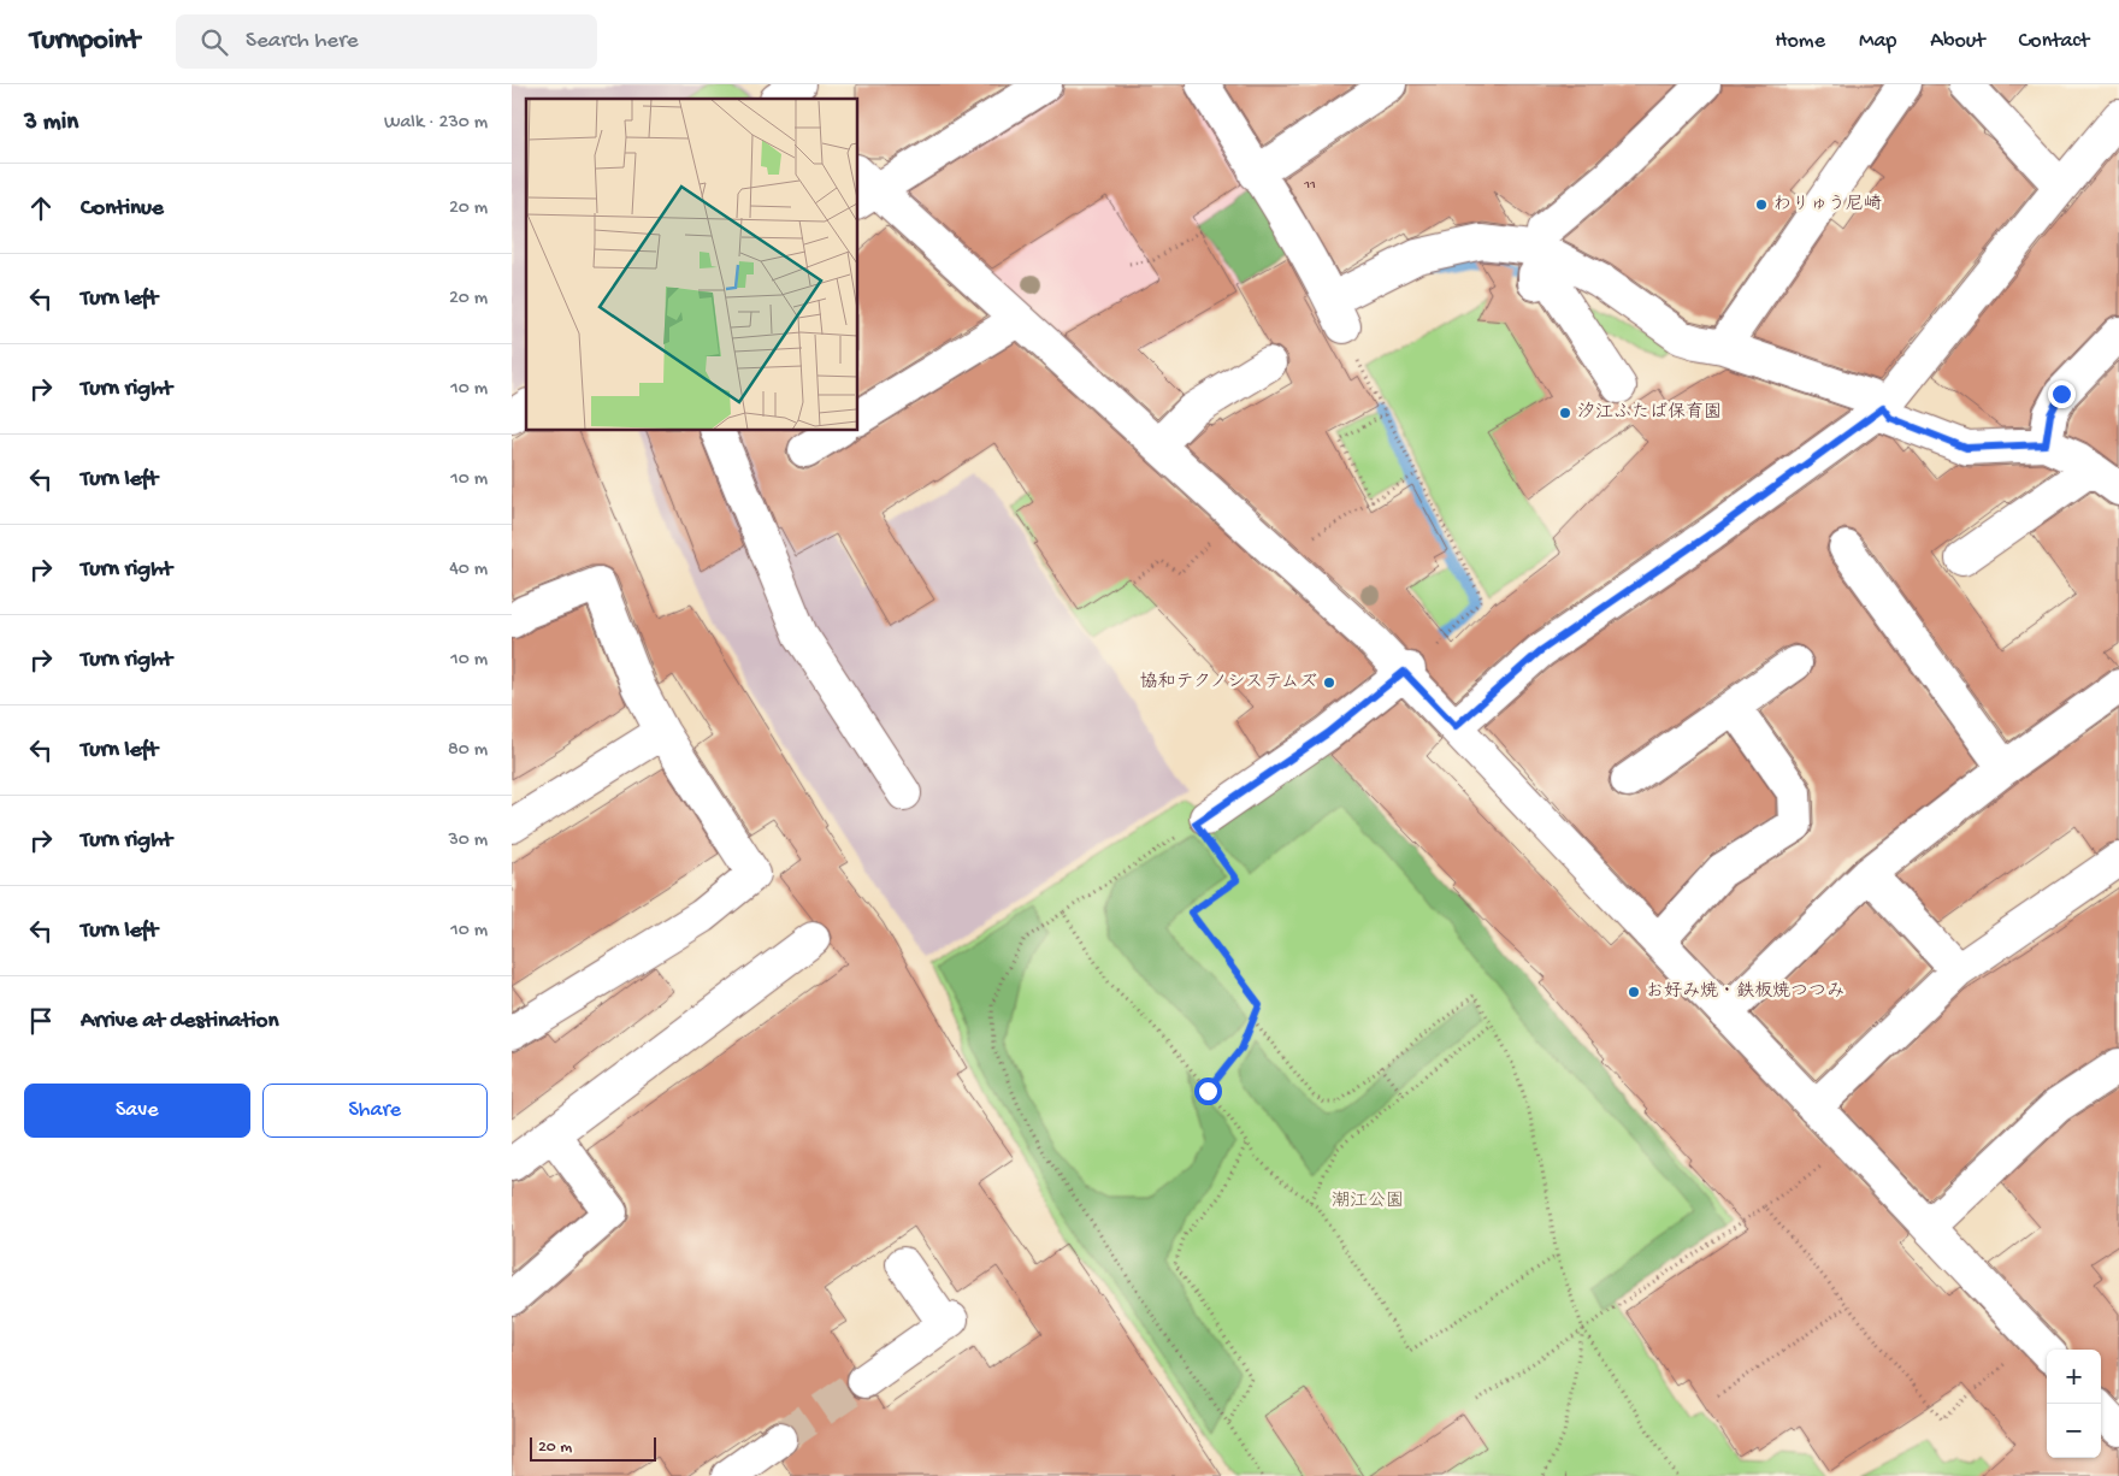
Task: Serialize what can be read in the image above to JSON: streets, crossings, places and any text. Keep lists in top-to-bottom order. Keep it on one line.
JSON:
{"parks":["潮江公園"],"places":["わりゅう尼崎","汐江ふたば保育園","協和テクノシステムズ","お好み焼・鉄板焼つつみ"],"house_numbers":["11"],"scale_bar":"20 m","page":{"header":"Turnpoint","search":"Search here","nav":["Home","Map","About","Contact"],"heading":["3 min","Walk · 230 m"],"list":[["Continue","20 m"],["Turn left","20 m"],["Turn right","10 m"],["Turn left","10 m"],["Turn right","40 m"],["Turn right","10 m"],["Turn left","80 m"],["Turn right","30 m"],["Turn left","10 m"],"Arrive at destination"],"buttons":["Save","Share"],"map_buttons":["+","−"],"scale":"20 m"}}
